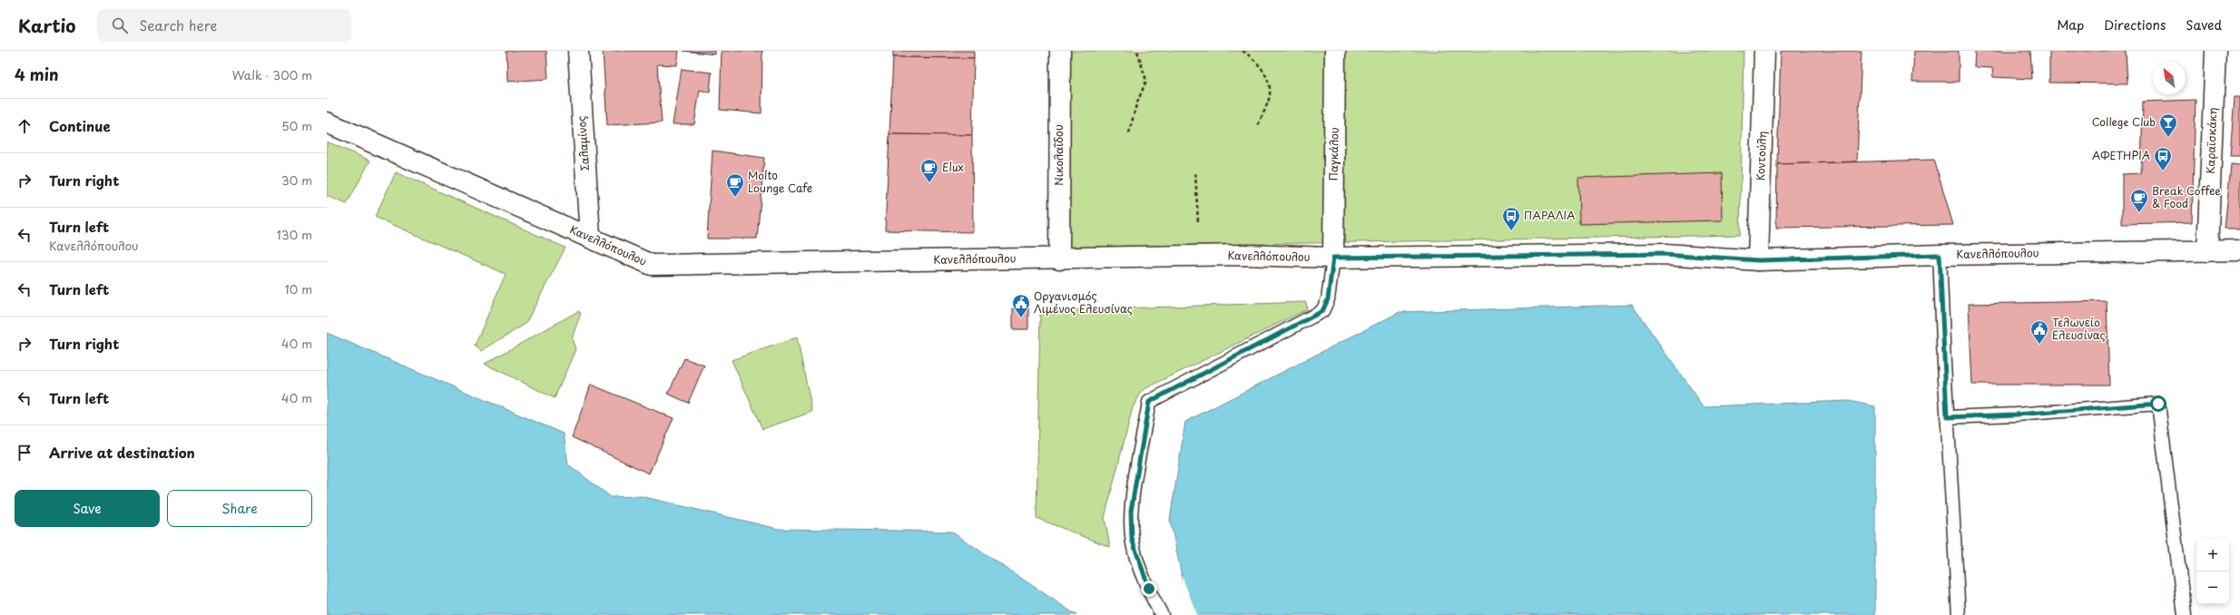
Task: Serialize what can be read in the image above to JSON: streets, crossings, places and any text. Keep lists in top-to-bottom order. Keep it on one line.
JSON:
{"streets":{"main road":["Καραϊσκάκη","Σαλαμίνος","Παγκάλου","Νικολαΐδου","Κοντούλη","Κανελλόπουλου"]},"crossings":[["Καραϊσκάκη","Κανελλόπουλου"],["Σαλαμίνος","Κανελλόπουλου"],["Παγκάλου","Κανελλόπουλου"],["Νικολαΐδου","Κανελλόπουλου"],["Κοντούλη","Κανελλόπουλου"]],"places":{"bar":["College Club"],"bus stop":["ΑΦΕΤΗΡΙΑ","ΠΑΡΑΛΙΑ"],"cafe":["Elux","Molto Lounge Cafe","Break Coffee & Food"],"public building":["Οργανισμός Λιμένος Ελευσίνας","Τελωνείο Ελευσίνας"]},"north":"top left","page":{"header":"Kartio","search":"Search here","nav":["Map","Directions","Saved"],"heading":["4 min","Walk · 300 m"],"list":[["Continue","50 m"],["Turn right","30 m"],["Turn left","Κανελλόπουλου","130 m"],["Turn left","10 m"],["Turn right","40 m"],["Turn left","40 m"],"Arrive at destination"],"buttons":["Save","Share"],"map_buttons":["+","−"]}}
